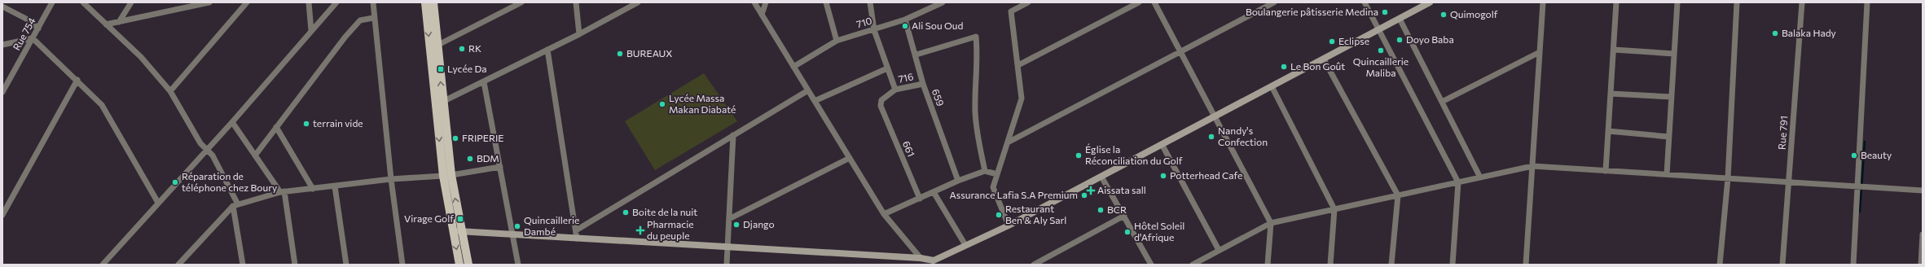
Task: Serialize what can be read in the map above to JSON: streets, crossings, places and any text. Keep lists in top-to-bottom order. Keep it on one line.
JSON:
{"streets":{"street":["710","Rue 754","716","659","Rue 791","661"]},"crossings":[["710","659"],["716","659"],["716","661"]],"places":{"other":["Boulangerie pâtisserie Medina","Quimogolf","Ali Sou Oud","Balaka Hady","Doyo Baba","Eclipse","RK","Quincaillerie Maliba","BUREAUX","Le Bon Goût","Lycée Massa Makan Diabaté","terrain vide","Nandy's Confection","FRIPERIE","Église la Réconciliation du Golf","Beauty","BDM","Potterhead Cafe","Réparation de téléphone chez Boury","Assurance Lafia S.A Premium","BCR","Boite de la nuit","Restaurant Ben & Aly Sarl","Django","Quincaillerie Dambé","Hôtel Soleil d'Afrique"],"transit":["Lycée Da","Virage Golf"],"health":["Aissata sall","Pharmacie du peuple"]}}
